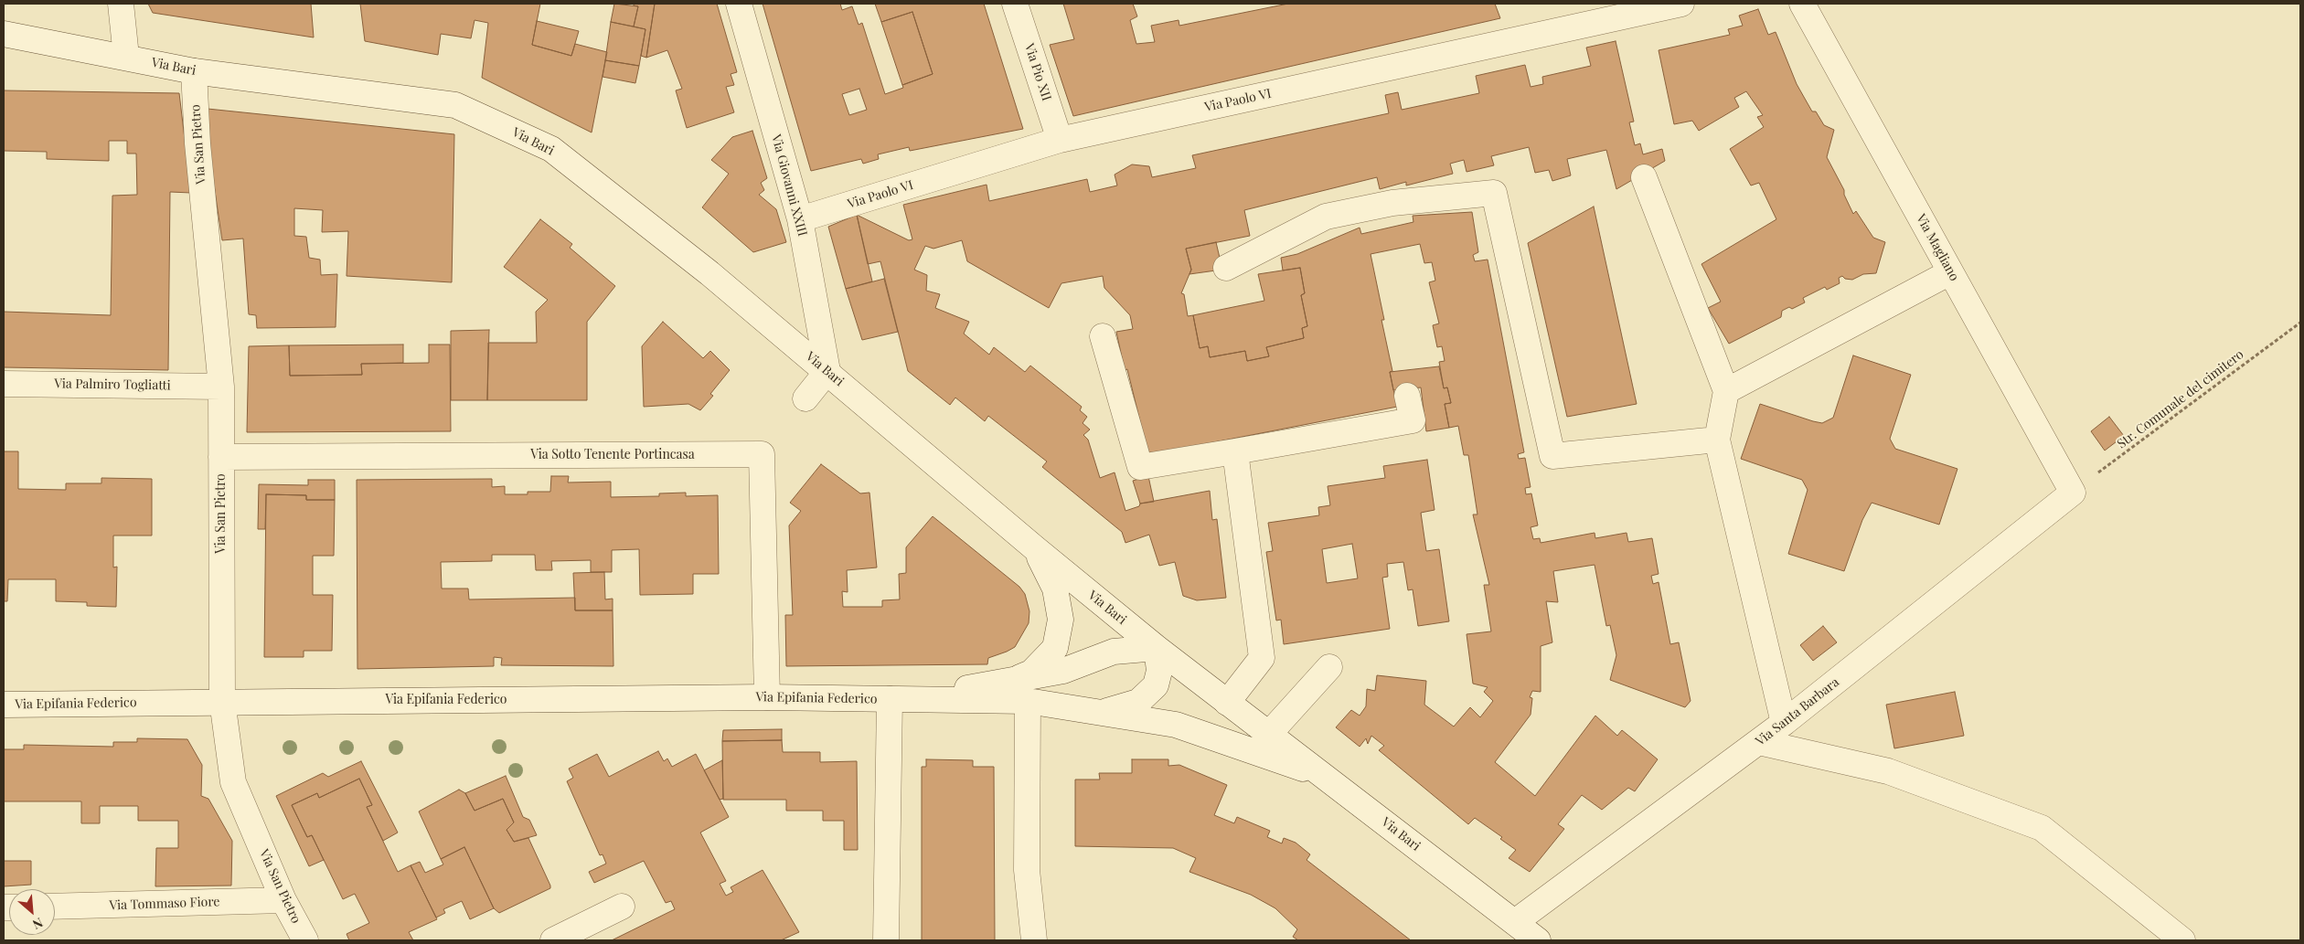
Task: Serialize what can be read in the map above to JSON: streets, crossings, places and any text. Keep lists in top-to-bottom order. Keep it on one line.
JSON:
{"streets":{"street":["Via Bari","Via Pio XII","Via Paolo VI","Via San Pietro","Via Giovanni XXIII","Via Magliano","Via Palmiro Togliatti","Via Sotto Tenente Portincasa","Via Epifania Federico","Via Santa Barbara","Via Tommaso Fiore"],"path":["Str. Comunale del cimitero"]},"crossings":[["Via Bari","Via San Pietro"],["Via Bari","Via Giovanni XXIII"],["Via Bari","Via Epifania Federico"],["Via Bari","Via Santa Barbara"],["Via Pio XII","Via Paolo VI"],["Via Paolo VI","Via Giovanni XXIII"],["Via San Pietro","Via Palmiro Togliatti"],["Via San Pietro","Via Sotto Tenente Portincasa"],["Via San Pietro","Via Epifania Federico"],["Via San Pietro","Via Tommaso Fiore"],["Via Magliano","Str. Comunale del cimitero"],["Via Magliano","Via Santa Barbara"],["Str. Comunale del cimitero","Via Santa Barbara"],["Via Sotto Tenente Portincasa","Via Epifania Federico"]],"north":"bottom right"}
